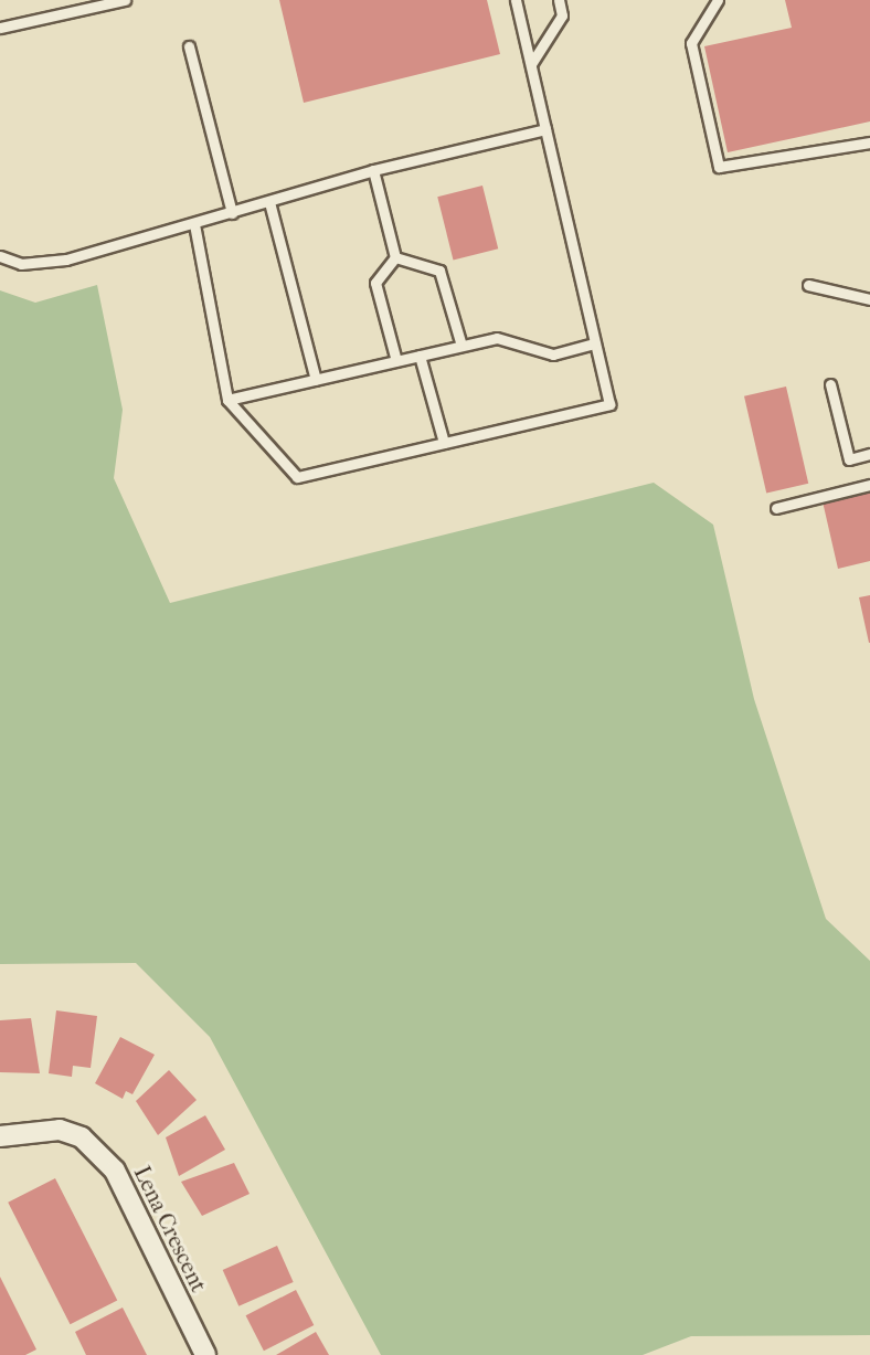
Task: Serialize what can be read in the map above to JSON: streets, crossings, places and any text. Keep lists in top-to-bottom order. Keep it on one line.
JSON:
{"streets":{"street":["Lena Crescent"]}}
